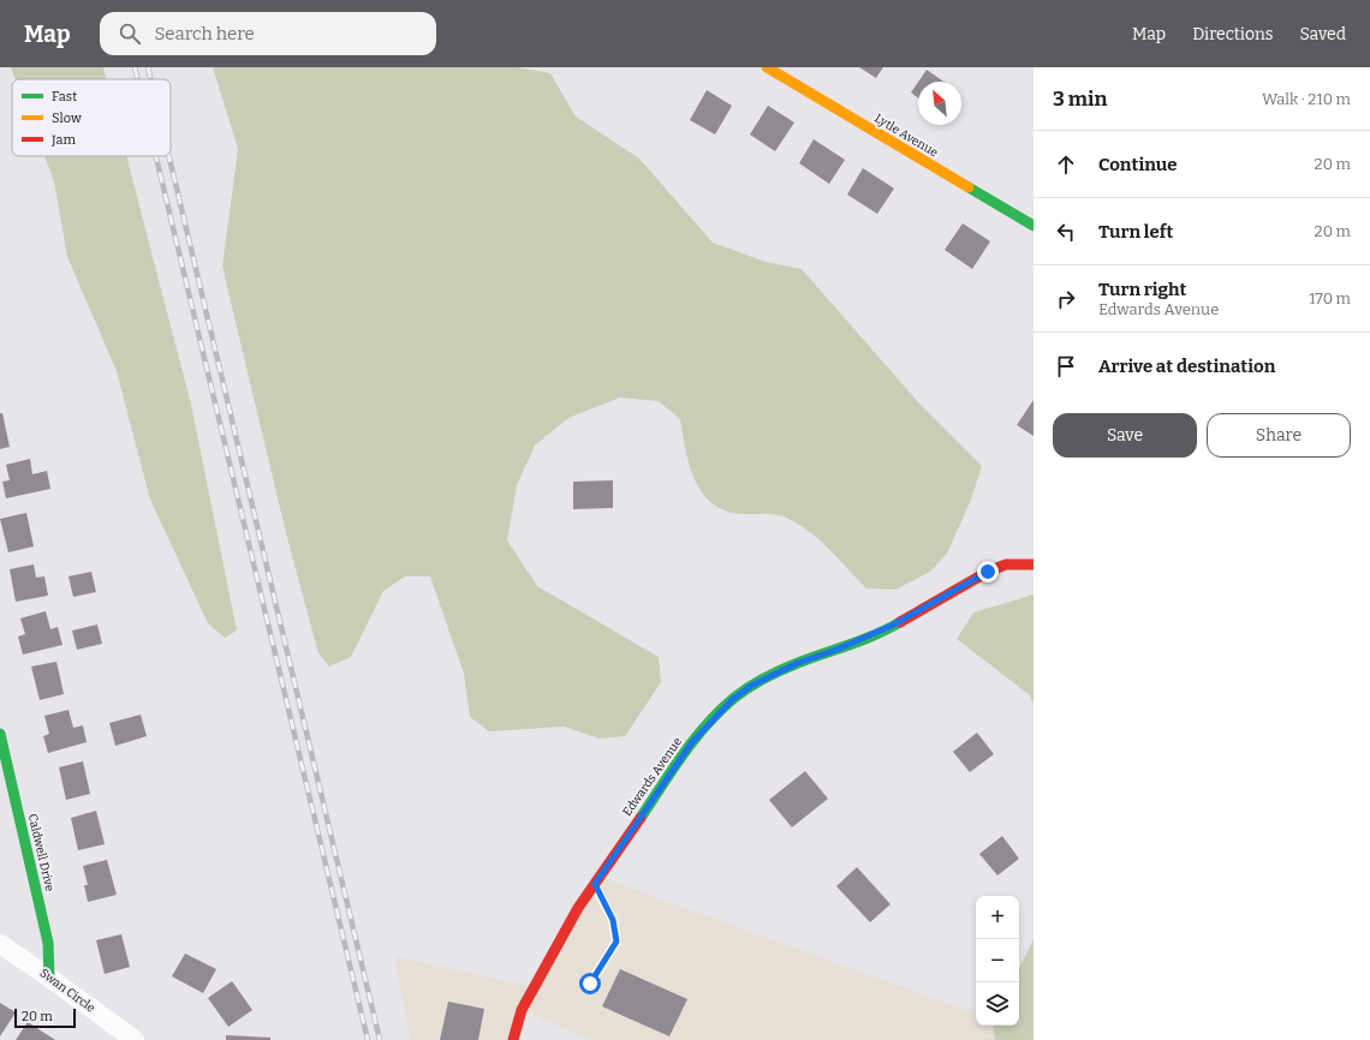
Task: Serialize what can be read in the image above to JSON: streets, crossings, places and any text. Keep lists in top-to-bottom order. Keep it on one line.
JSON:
{"streets":{"street":["Lytle Avenue","Edwards Avenue","Caldwell Drive","Swan Circle"]},"crossings":[["Caldwell Drive","Swan Circle"]],"legend":["Fast","Slow","Jam"],"scale_bar":"20 m","north":"top left","page":{"header":"Map","search":"Search here","nav":["Map","Directions","Saved"],"heading":["3 min","Walk · 210 m"],"list":[["Continue","20 m"],["Turn left","20 m"],["Turn right","Edwards Avenue","170 m"],"Arrive at destination"],"buttons":["Save","Share"],"map_buttons":["+","−"],"scale":"20 m"}}
